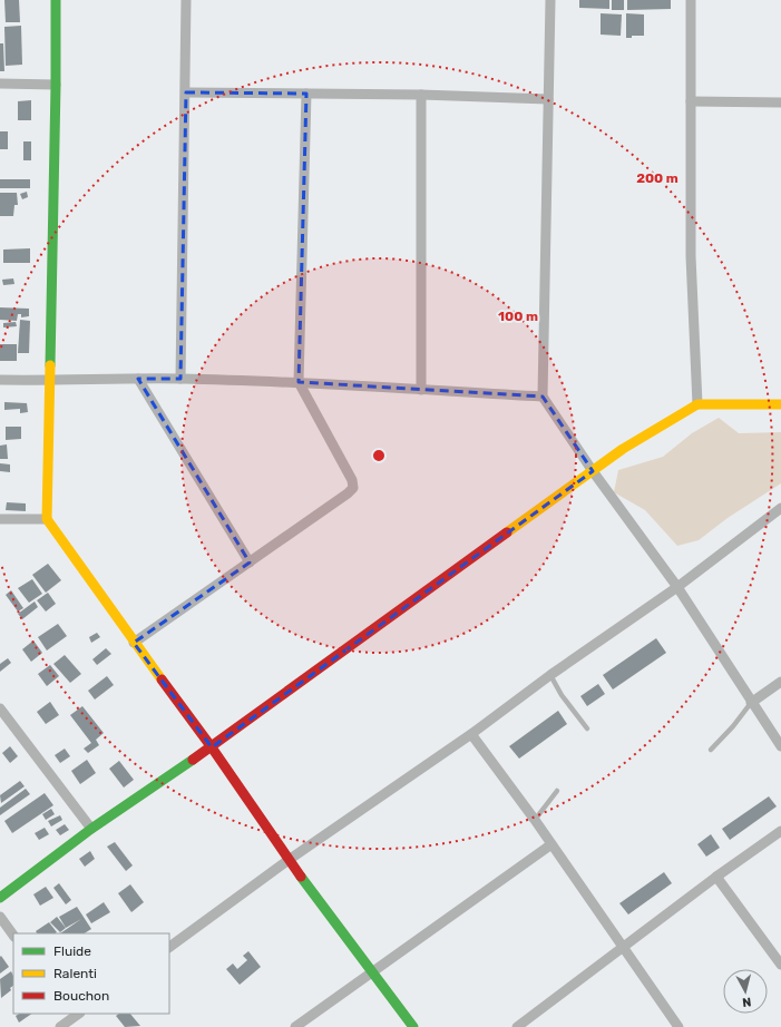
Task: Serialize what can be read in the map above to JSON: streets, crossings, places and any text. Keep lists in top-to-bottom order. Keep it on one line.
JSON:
{"legend":["Fluide","Ralenti","Bouchon"],"north":"bottom","rings":["200 m","100 m"]}
